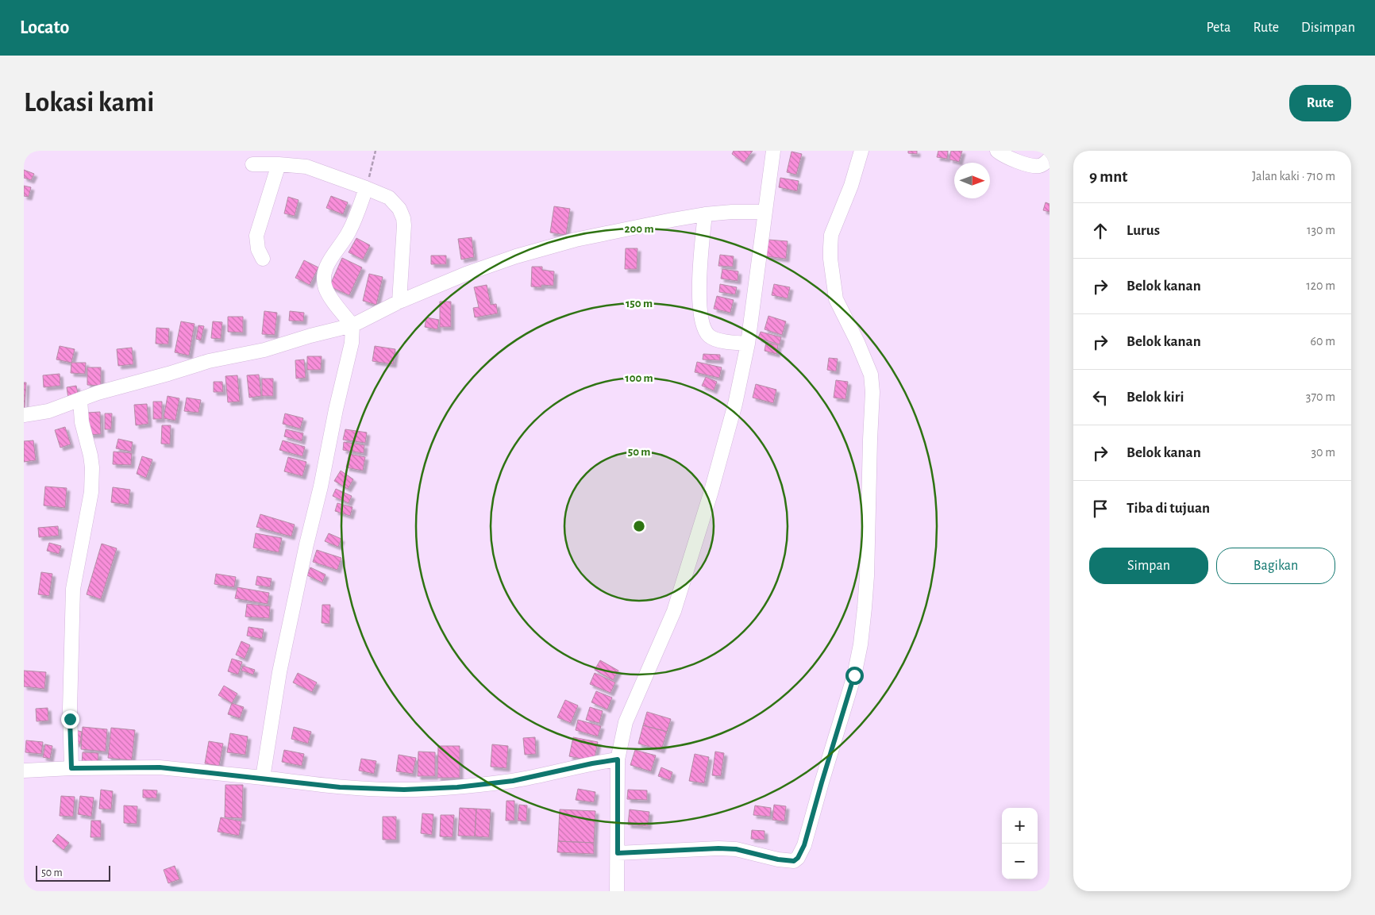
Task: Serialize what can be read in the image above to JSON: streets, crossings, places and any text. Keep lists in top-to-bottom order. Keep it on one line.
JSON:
{"scale_bar":"50 m","north":"right","page":{"header":"Locato","nav":["Peta","Rute","Disimpan"],"buttons":["Rute",["Simpan","Bagikan"]],"title":"Lokasi kami","heading":["9 mnt","Jalan kaki · 710 m"],"list":[["Lurus","130 m"],["Belok kanan","120 m"],["Belok kanan","60 m"],["Belok kiri","370 m"],["Belok kanan","30 m"],"Tiba di tujuan"],"map_buttons":["+","−"],"scale":"50 m"},"rings":["200 m","150 m","100 m","50 m"]}
